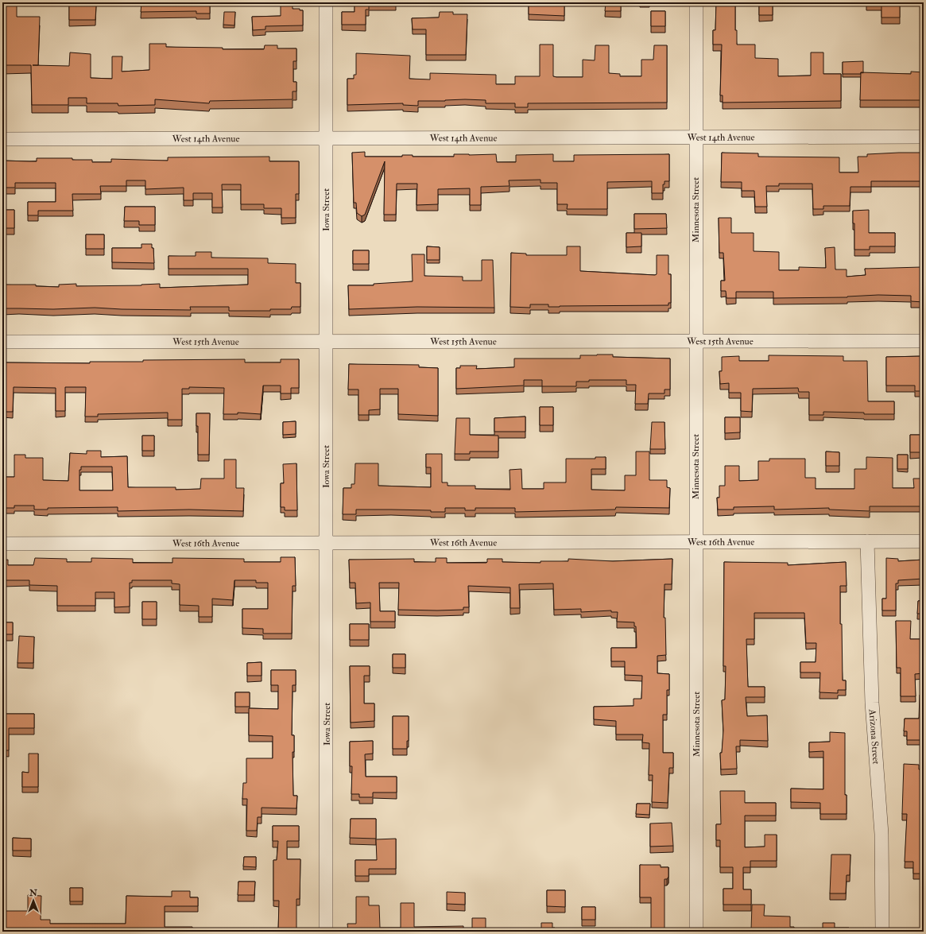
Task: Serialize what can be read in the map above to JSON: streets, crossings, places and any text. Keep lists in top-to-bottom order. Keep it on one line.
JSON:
{"streets":{"street":["West 14th Avenue","Iowa Street","Minnesota Street","West 15th Avenue","West 16th Avenue","Arizona Street"]},"crossings":[["West 14th Avenue","Iowa Street"],["West 14th Avenue","Minnesota Street"],["Iowa Street","West 15th Avenue"],["Iowa Street","West 16th Avenue"],["Minnesota Street","West 15th Avenue"],["Minnesota Street","West 16th Avenue"],["West 16th Avenue","Arizona Street"]],"north":"top"}
